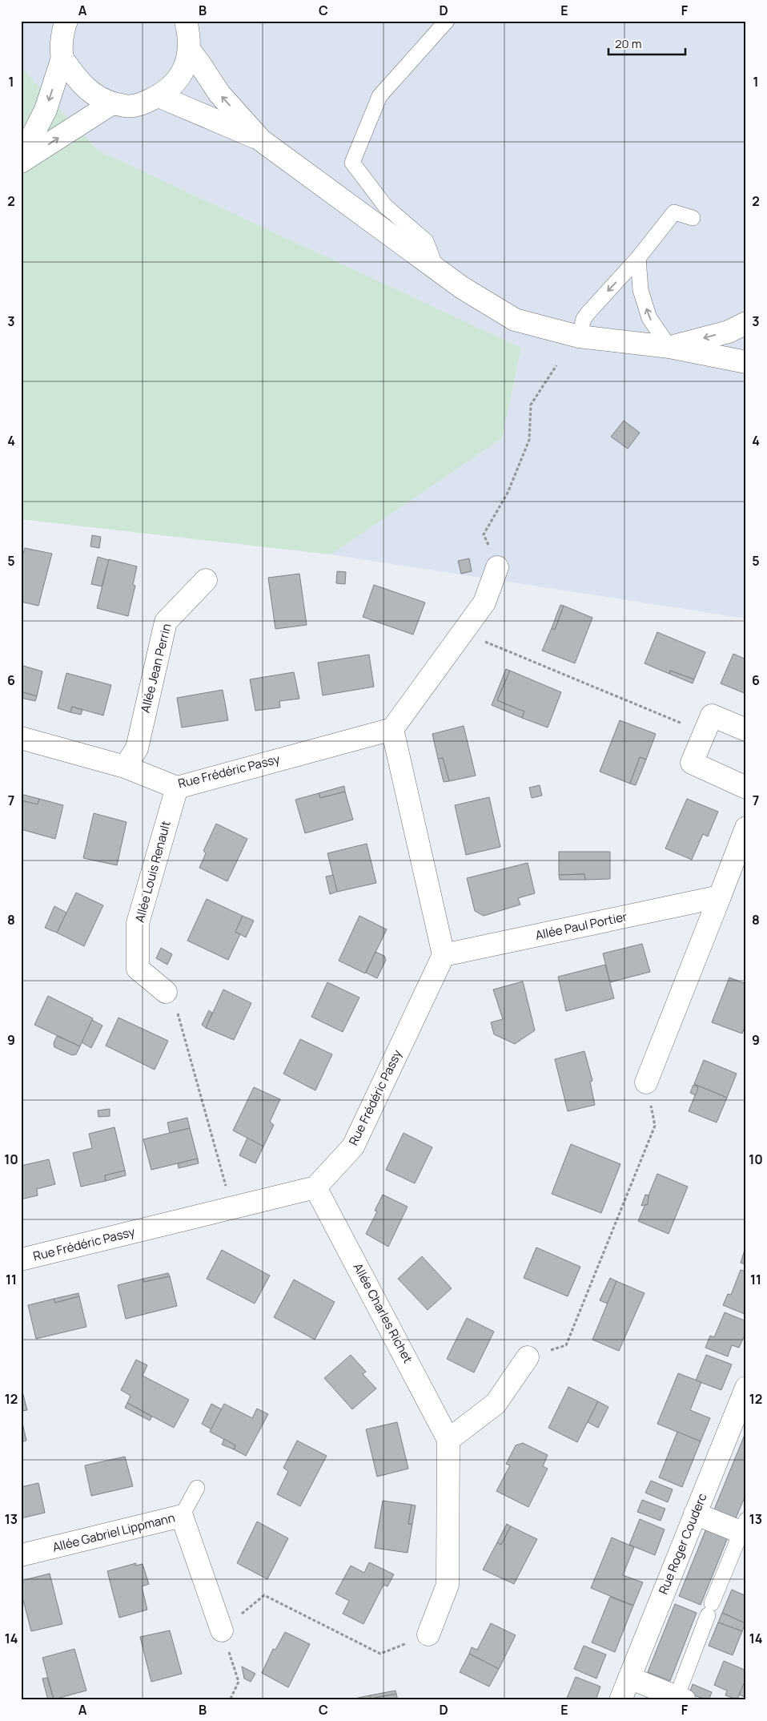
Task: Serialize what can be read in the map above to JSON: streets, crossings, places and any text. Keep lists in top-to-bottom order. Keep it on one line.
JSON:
{"streets":{"street":["Allée Jean Perrin","Rue Frédéric Passy","Allée Louis Renault","Allée Paul Portier","Allée Charles Richet","Allée Gabriel Lippmann","Rue Roger Couderc"]},"crossings":[["Allée Jean Perrin","Rue Frédéric Passy"],["Rue Frédéric Passy","Allée Louis Renault"],["Rue Frédéric Passy","Allée Paul Portier"],["Rue Frédéric Passy","Allée Charles Richet"]],"scale_bar":"20 m","grid":{"columns":["A","B","C","D","E","F"],"rows":["1","2","3","4","5","6","7","8","9","10","11","12","13","14"]}}
